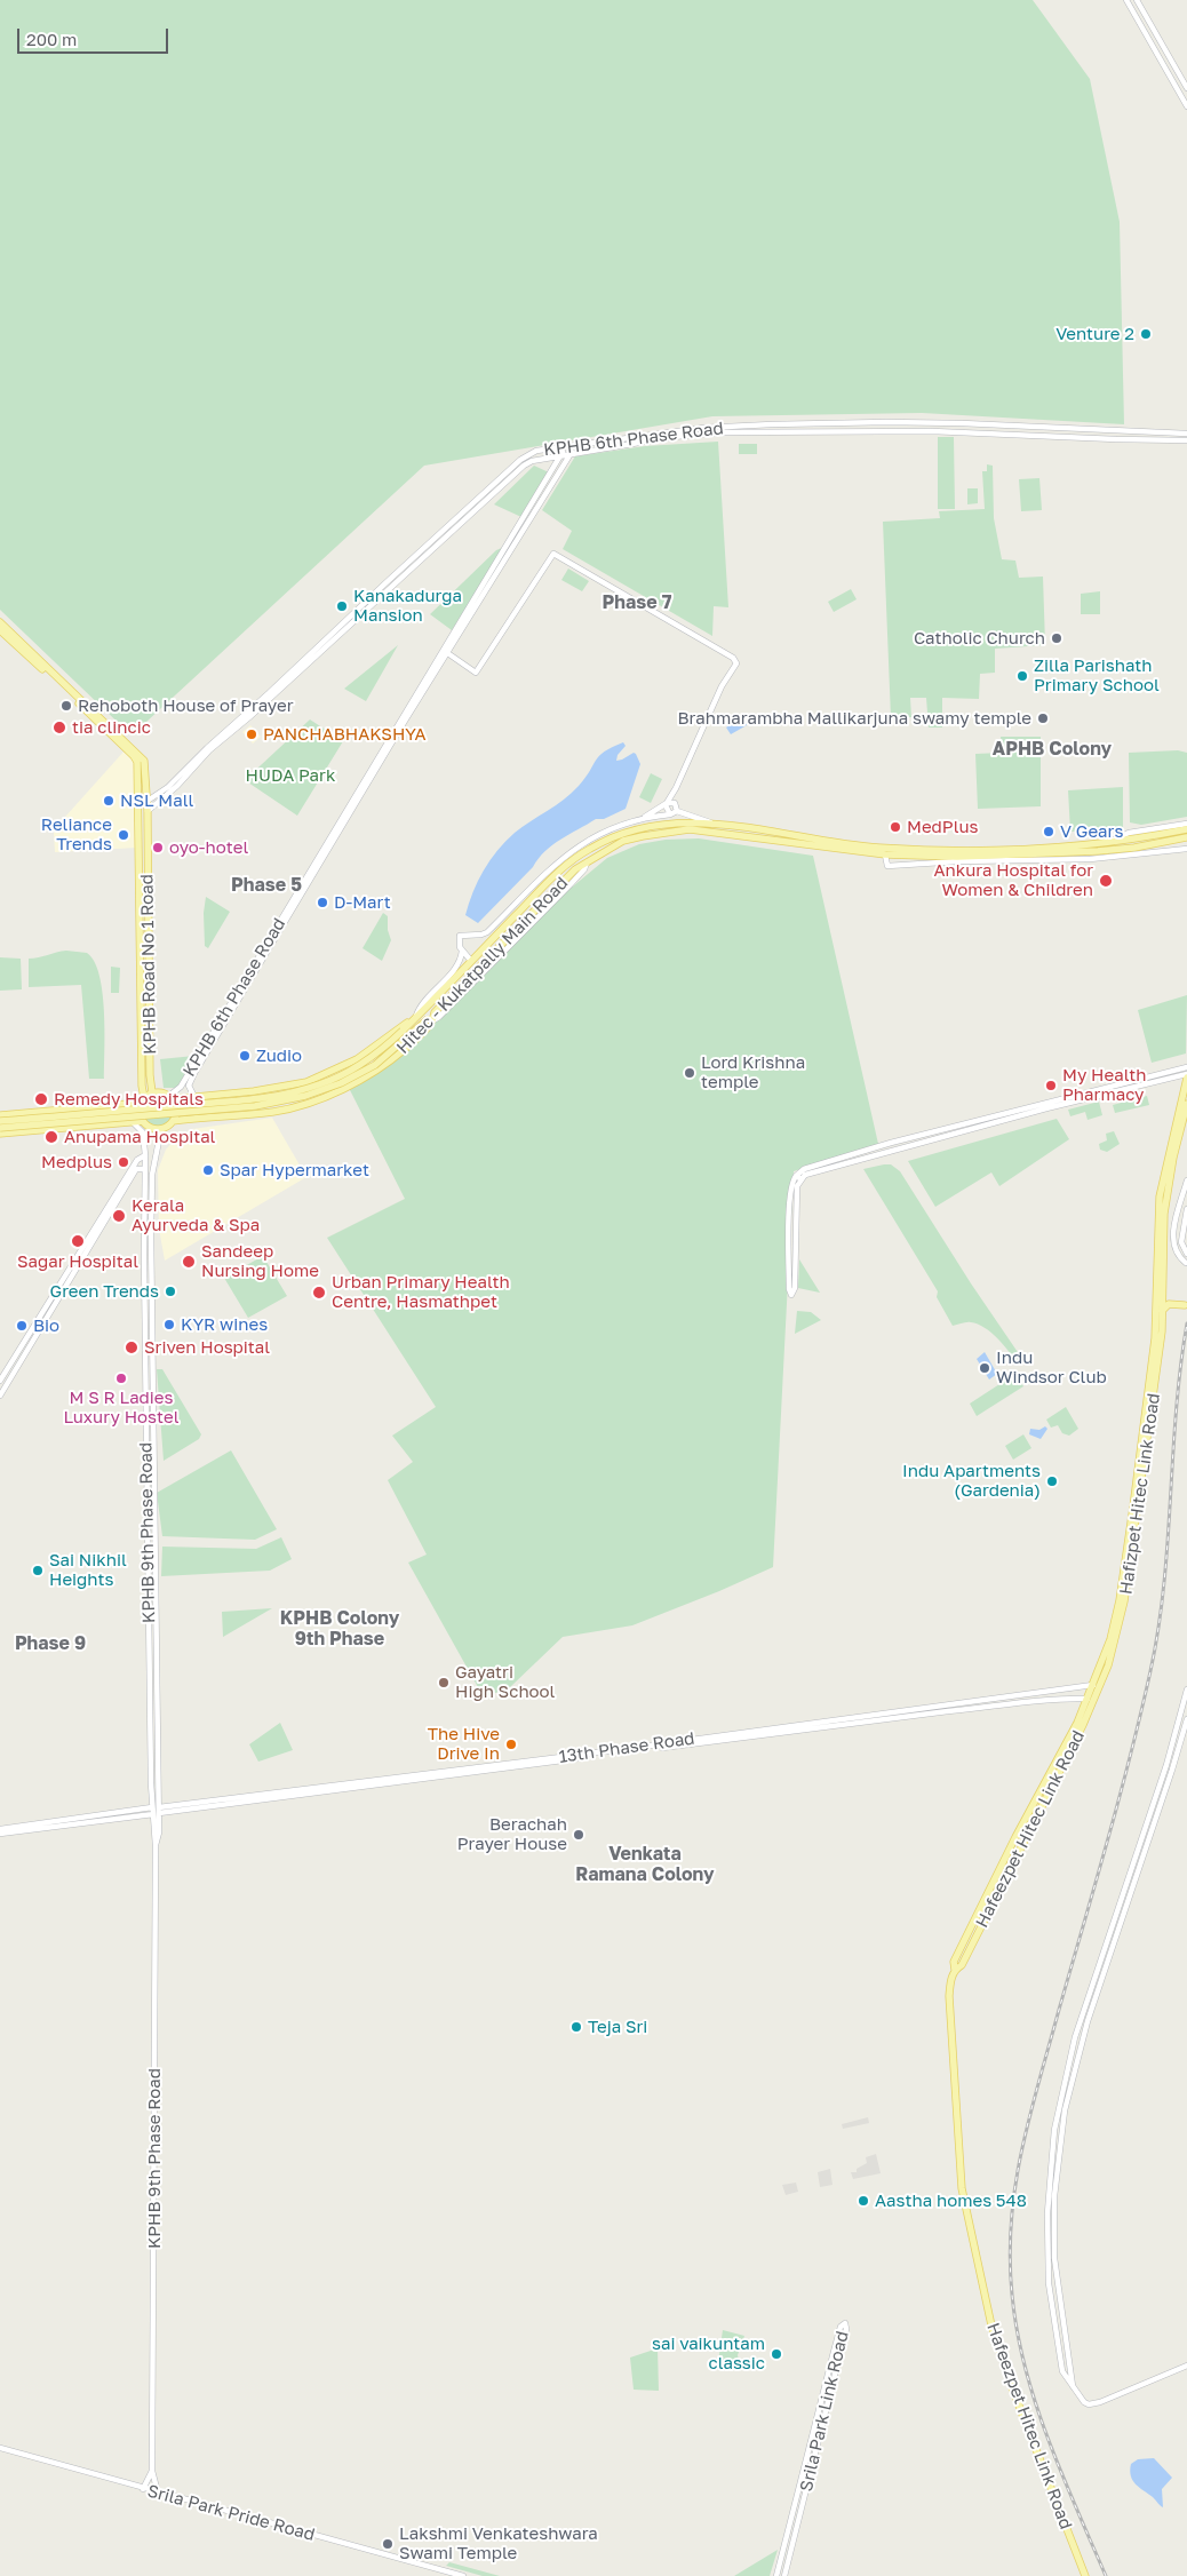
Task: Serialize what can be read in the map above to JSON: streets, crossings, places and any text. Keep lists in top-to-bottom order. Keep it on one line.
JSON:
{"streets":{"main road":["KPHB Road No 1 Road","Hitec - Kukatpally Main Road","Hafizpet Hitec Link Road","Hafeezpet Hitec Link Road"],"street":["KPHB 6th Phase Road","KPHB 9th Phase Road","13th Phase Road","Srila Park Link Road","Srila Park Pride Road"]},"crossings":[["KPHB 6th Phase Road","KPHB Road No 1 Road"],["KPHB 6th Phase Road","Hitec - Kukatpally Main Road"],["KPHB 6th Phase Road","KPHB 9th Phase Road"],["KPHB Road No 1 Road","Hitec - Kukatpally Main Road"],["KPHB Road No 1 Road","KPHB 9th Phase Road"],["Hitec - Kukatpally Main Road","KPHB 9th Phase Road"],["Hafizpet Hitec Link Road","13th Phase Road"],["Hafizpet Hitec Link Road","Hafeezpet Hitec Link Road"],["KPHB 9th Phase Road","13th Phase Road"],["KPHB 9th Phase Road","Srila Park Pride Road"],["13th Phase Road","Hafeezpet Hitec Link Road"]],"districts":["Phase 7","APHB Colony","Phase 5","KPHB Colony 9th Phase","Phase 9","Venkata Ramana Colony"],"parks":["HUDA Park"],"places":["Venture 2","Kanakadurga Mansion","Catholic Church","Zilla Parishath Primary School","Rehoboth House of Prayer","Brahmarambha Mallikarjuna swamy temple","tia clincic","PANCHABHAKSHYA","NSL Mall","MedPlus","V Gears","Reliance Trends","oyo-hotel","Ankura Hospital for Women & Children","D-Mart","Zudio","Lord Krishna temple","My Health Pharmacy","Remedy Hospitals","Anupama Hospital","Medplus","Spar Hypermarket","Kerala Ayurveda & Spa","Sagar Hospital","Sandeep Nursing Home","Green Trends","Urban Primary Health Centre, Hasmathpet","KYR wines","Bio","Sriven Hospital","Indu Windsor Club","M S R Ladies Luxury Hostel","Indu Apartments (Gardenia)","Sai Nikhil Heights","Gayatri High School","The Hive Drive In","Berachah Prayer House","Teja Sri","Aastha homes 548","sai vaikuntam classic","Lakshmi Venkateshwara Swami Temple"],"scale_bar":"200 m"}
